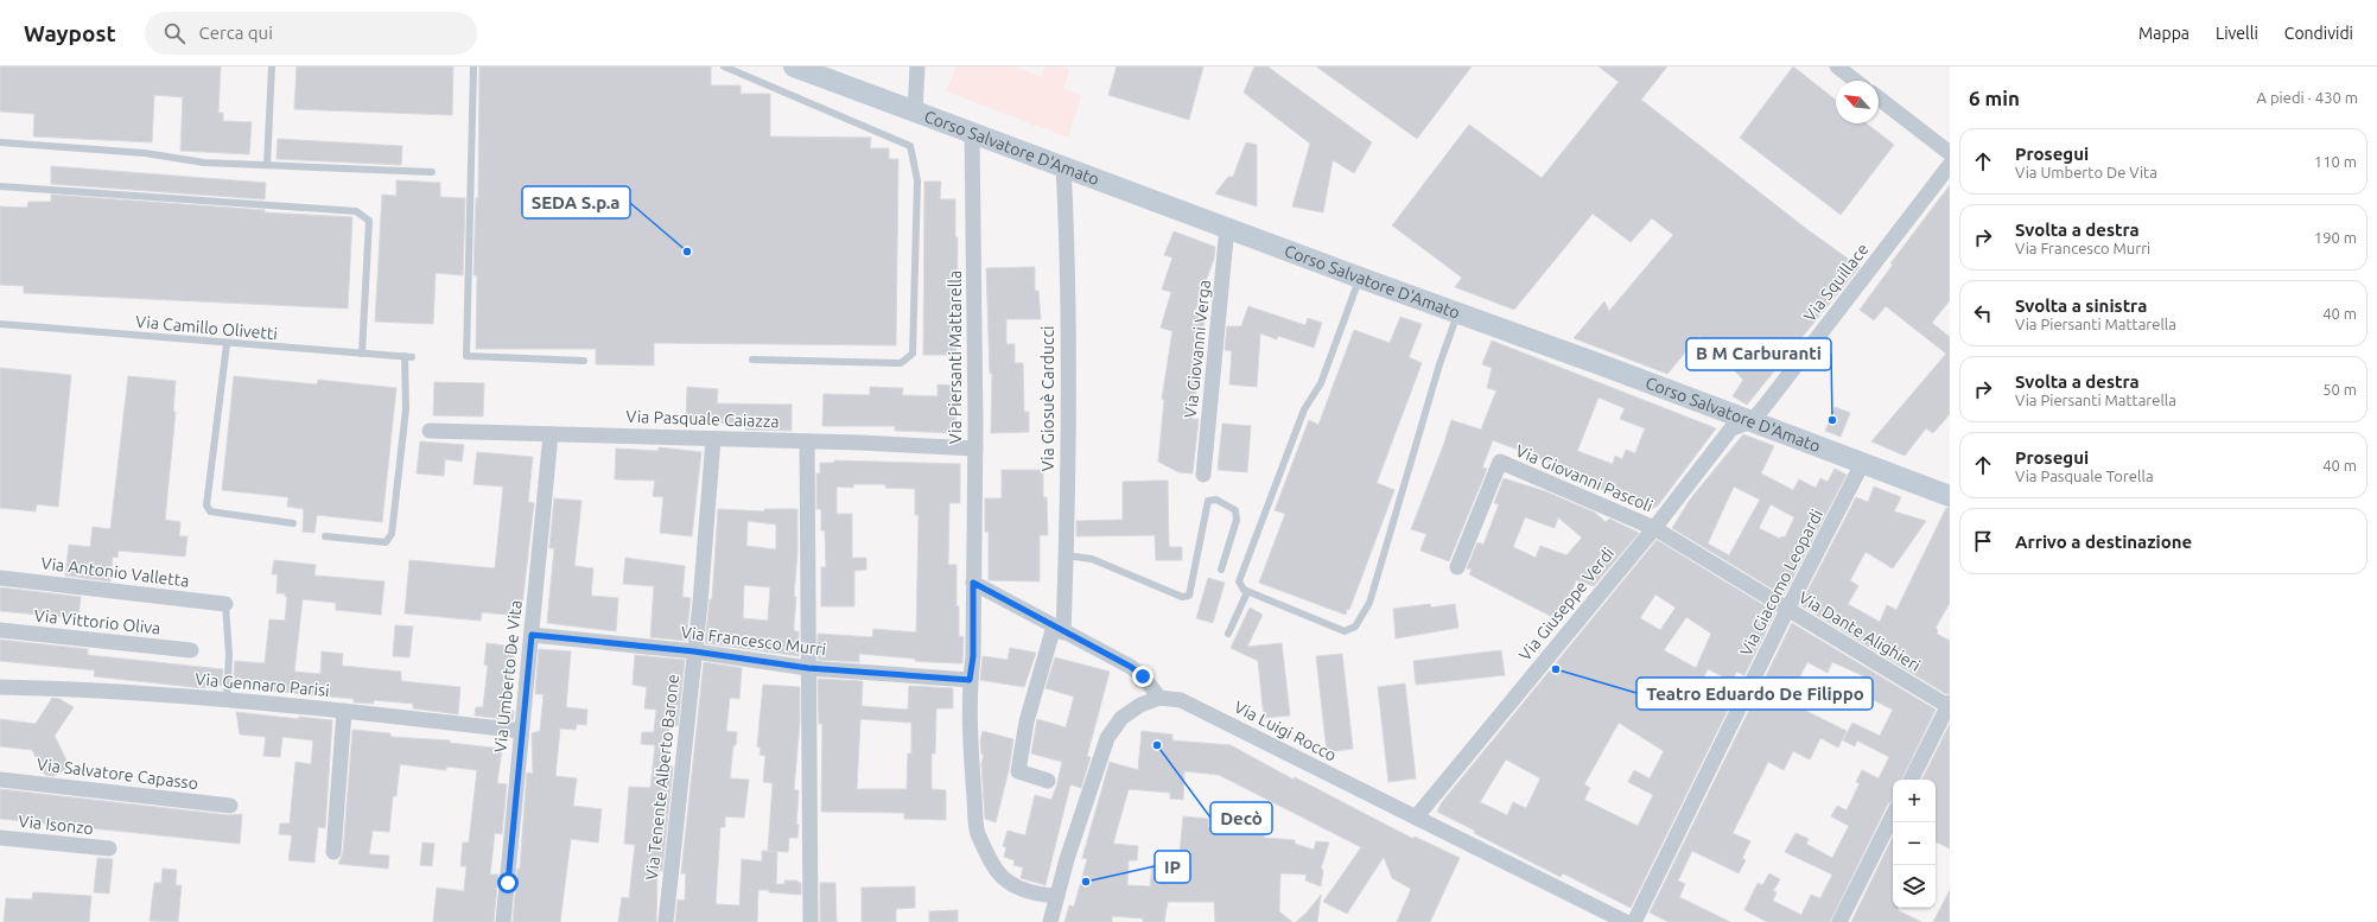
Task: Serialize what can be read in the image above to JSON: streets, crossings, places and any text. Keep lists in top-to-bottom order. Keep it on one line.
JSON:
{"streets":{"street":["Corso Salvatore D'Amato","Via Squillace","Via Giovanni Verga","Via Piersanti Mattarella","Via Giosuè Carducci","Via Pasquale Caiazza","Via Giovanni Pascoli","Via Antonio Valletta","Via Giacomo Leopardi","Via Giuseppe Verdi","Via Vittorio Oliva","Via Dante Alighieri","Via Francesco Murri","Via Umberto De Vita","Via Gennaro Parisi","Via Luigi Rocco","Via Salvatore Capasso","Via Tenente Alberto Barone","Via Isonzo"],"lane":["Via Camillo Olivetti"]},"crossings":[["Corso Salvatore D'Amato","Via Squillace"],["Corso Salvatore D'Amato","Via Giovanni Verga"],["Corso Salvatore D'Amato","Via Piersanti Mattarella"],["Corso Salvatore D'Amato","Via Giosuè Carducci"],["Corso Salvatore D'Amato","Via Giacomo Leopardi"],["Corso Salvatore D'Amato","Via Giuseppe Verdi"],["Via Squillace","Via Giuseppe Verdi"],["Via Piersanti Mattarella","Via Pasquale Caiazza"],["Via Piersanti Mattarella","Via Francesco Murri"],["Via Pasquale Caiazza","Via Umberto De Vita"],["Via Pasquale Caiazza","Via Tenente Alberto Barone"],["Via Giovanni Pascoli","Via Giuseppe Verdi"],["Via Giovanni Pascoli","Via Dante Alighieri"],["Via Giacomo Leopardi","Via Dante Alighieri"],["Via Giuseppe Verdi","Via Dante Alighieri"],["Via Giuseppe Verdi","Via Luigi Rocco"],["Via Francesco Murri","Via Umberto De Vita"],["Via Francesco Murri","Via Tenente Alberto Barone"],["Via Umberto De Vita","Via Gennaro Parisi"]],"places":["SEDA S.p.a","B M Carburanti","Teatro Eduardo De Filippo","Decò","IP"],"north":"top left","page":{"header":"Waypost","search":"Cerca qui","nav":["Mappa","Livelli","Condividi"],"heading":["6 min","A piedi · 430 m"],"list":[["Prosegui","Via Umberto De Vita","110 m"],["Svolta a destra","Via Francesco Murri","190 m"],["Svolta a sinistra","Via Piersanti Mattarella","40 m"],["Svolta a destra","Via Piersanti Mattarella","50 m"],["Prosegui","Via Pasquale Torella","40 m"],"Arrivo a destinazione"],"map_buttons":["+","−"]}}
